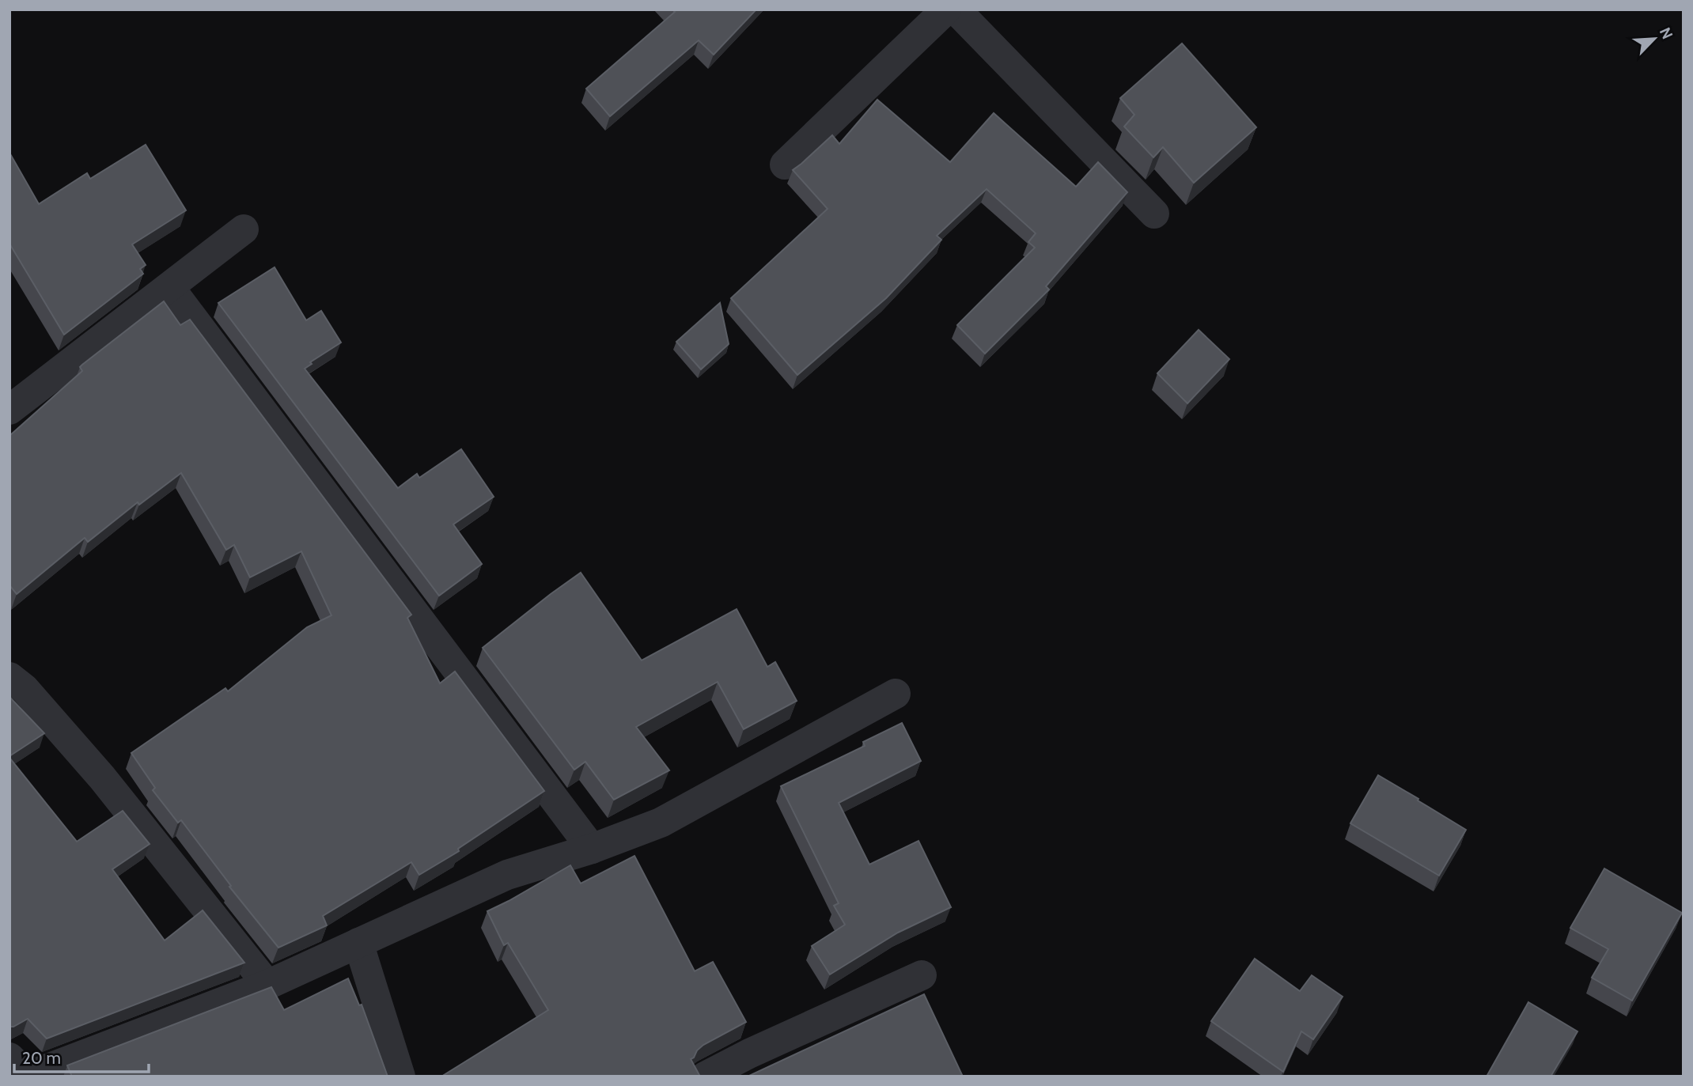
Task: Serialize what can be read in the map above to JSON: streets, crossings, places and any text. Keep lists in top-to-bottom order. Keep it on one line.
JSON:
{"scale_bar":"20 m","north":"top right"}
